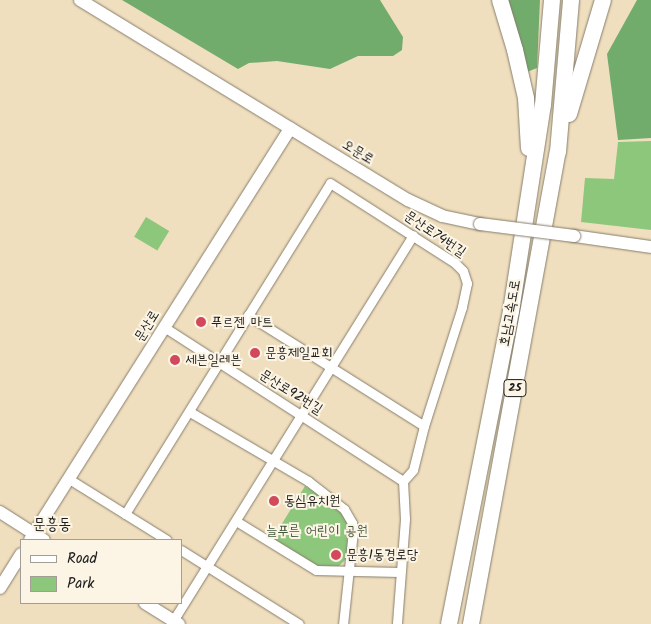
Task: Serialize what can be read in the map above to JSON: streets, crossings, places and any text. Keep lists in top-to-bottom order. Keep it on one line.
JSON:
{"streets":{"highway":["호남고속도로","25"],"main road":["오문로","문산로"],"street":["문산로74번길","문산로92번길"]},"crossings":[["오문로","문산로"],["문산로74번길","문산로92번길"],["문산로","문산로92번길"]],"districts":["문흥동"],"parks":["늘푸른 어린이 공원"],"places":["푸르젠 마트","문흥제일교회","세븐일레븐","동심유치원","문흥1동경로당"],"legend":["Road","Park"]}
